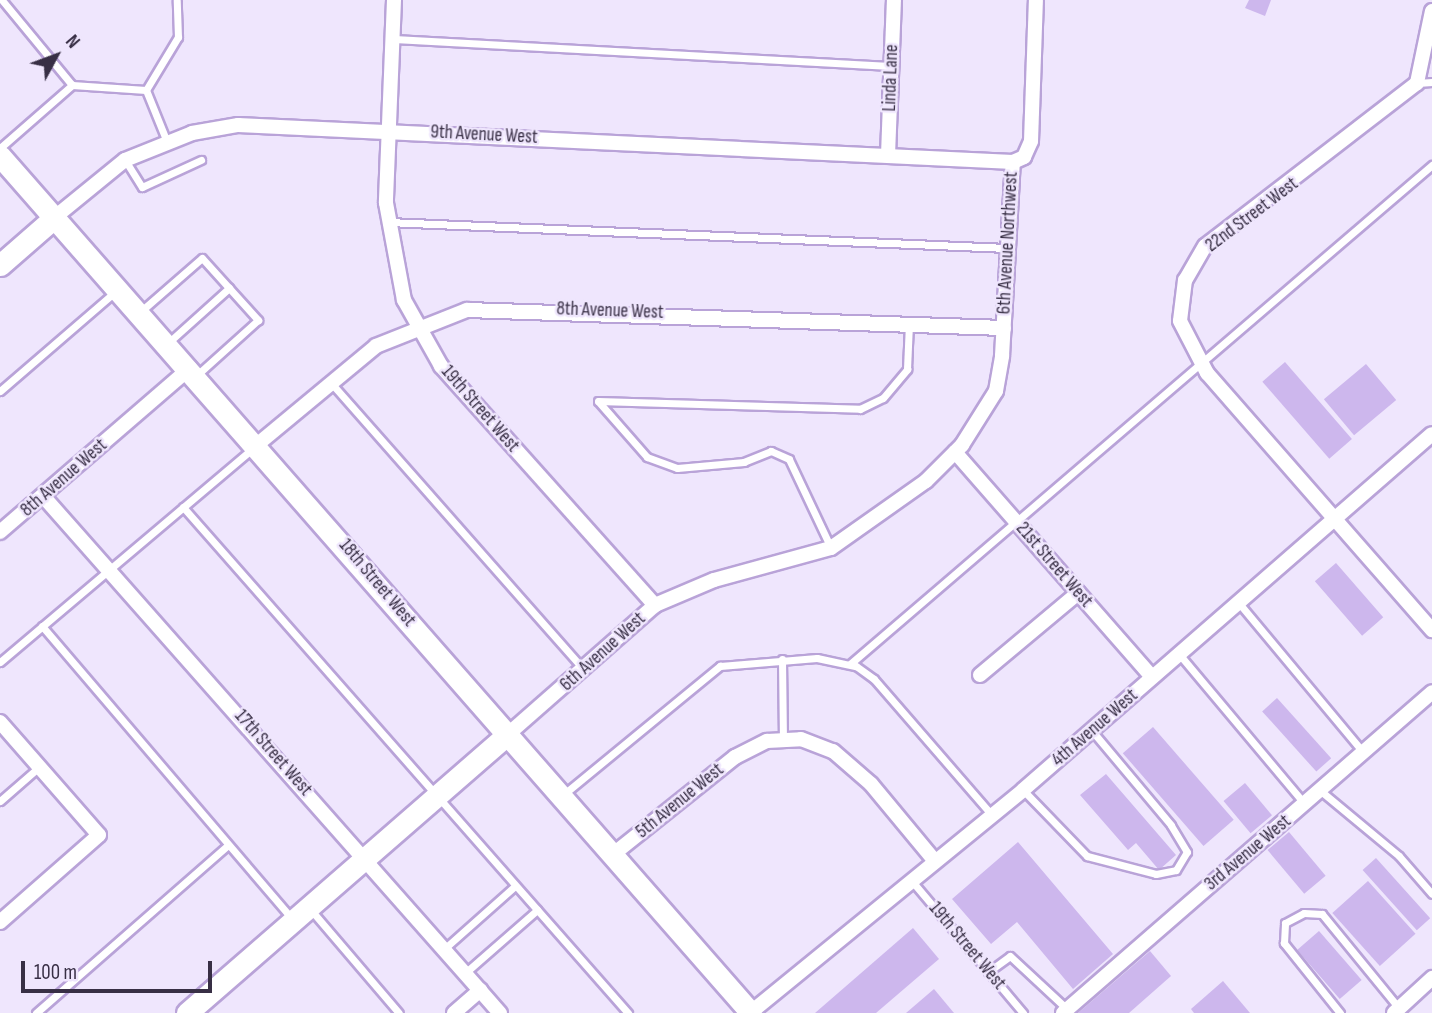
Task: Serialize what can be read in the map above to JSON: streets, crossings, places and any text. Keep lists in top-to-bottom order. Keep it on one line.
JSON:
{"streets":{"street":["Linda Lane","9th Avenue West","22nd Street West","6th Avenue Northwest","8th Avenue West","19th Street West","21st Street West","18th Street West","6th Avenue West","4th Avenue West","17th Street West","5th Avenue West","3rd Avenue West"]},"crossings":[["Linda Lane","9th Avenue West"],["9th Avenue West","6th Avenue Northwest"],["9th Avenue West","19th Street West"],["9th Avenue West","18th Street West"],["22nd Street West","4th Avenue West"],["6th Avenue Northwest","8th Avenue West"],["6th Avenue Northwest","6th Avenue West"],["8th Avenue West","19th Street West"],["8th Avenue West","18th Street West"],["8th Avenue West","6th Avenue West"],["8th Avenue West","17th Street West"],["19th Street West","6th Avenue West"],["19th Street West","4th Avenue West"],["21st Street West","6th Avenue West"],["21st Street West","4th Avenue West"],["18th Street West","6th Avenue West"],["18th Street West","4th Avenue West"],["18th Street West","5th Avenue West"],["6th Avenue West","17th Street West"]],"scale_bar":"100 m","north":"top right"}
